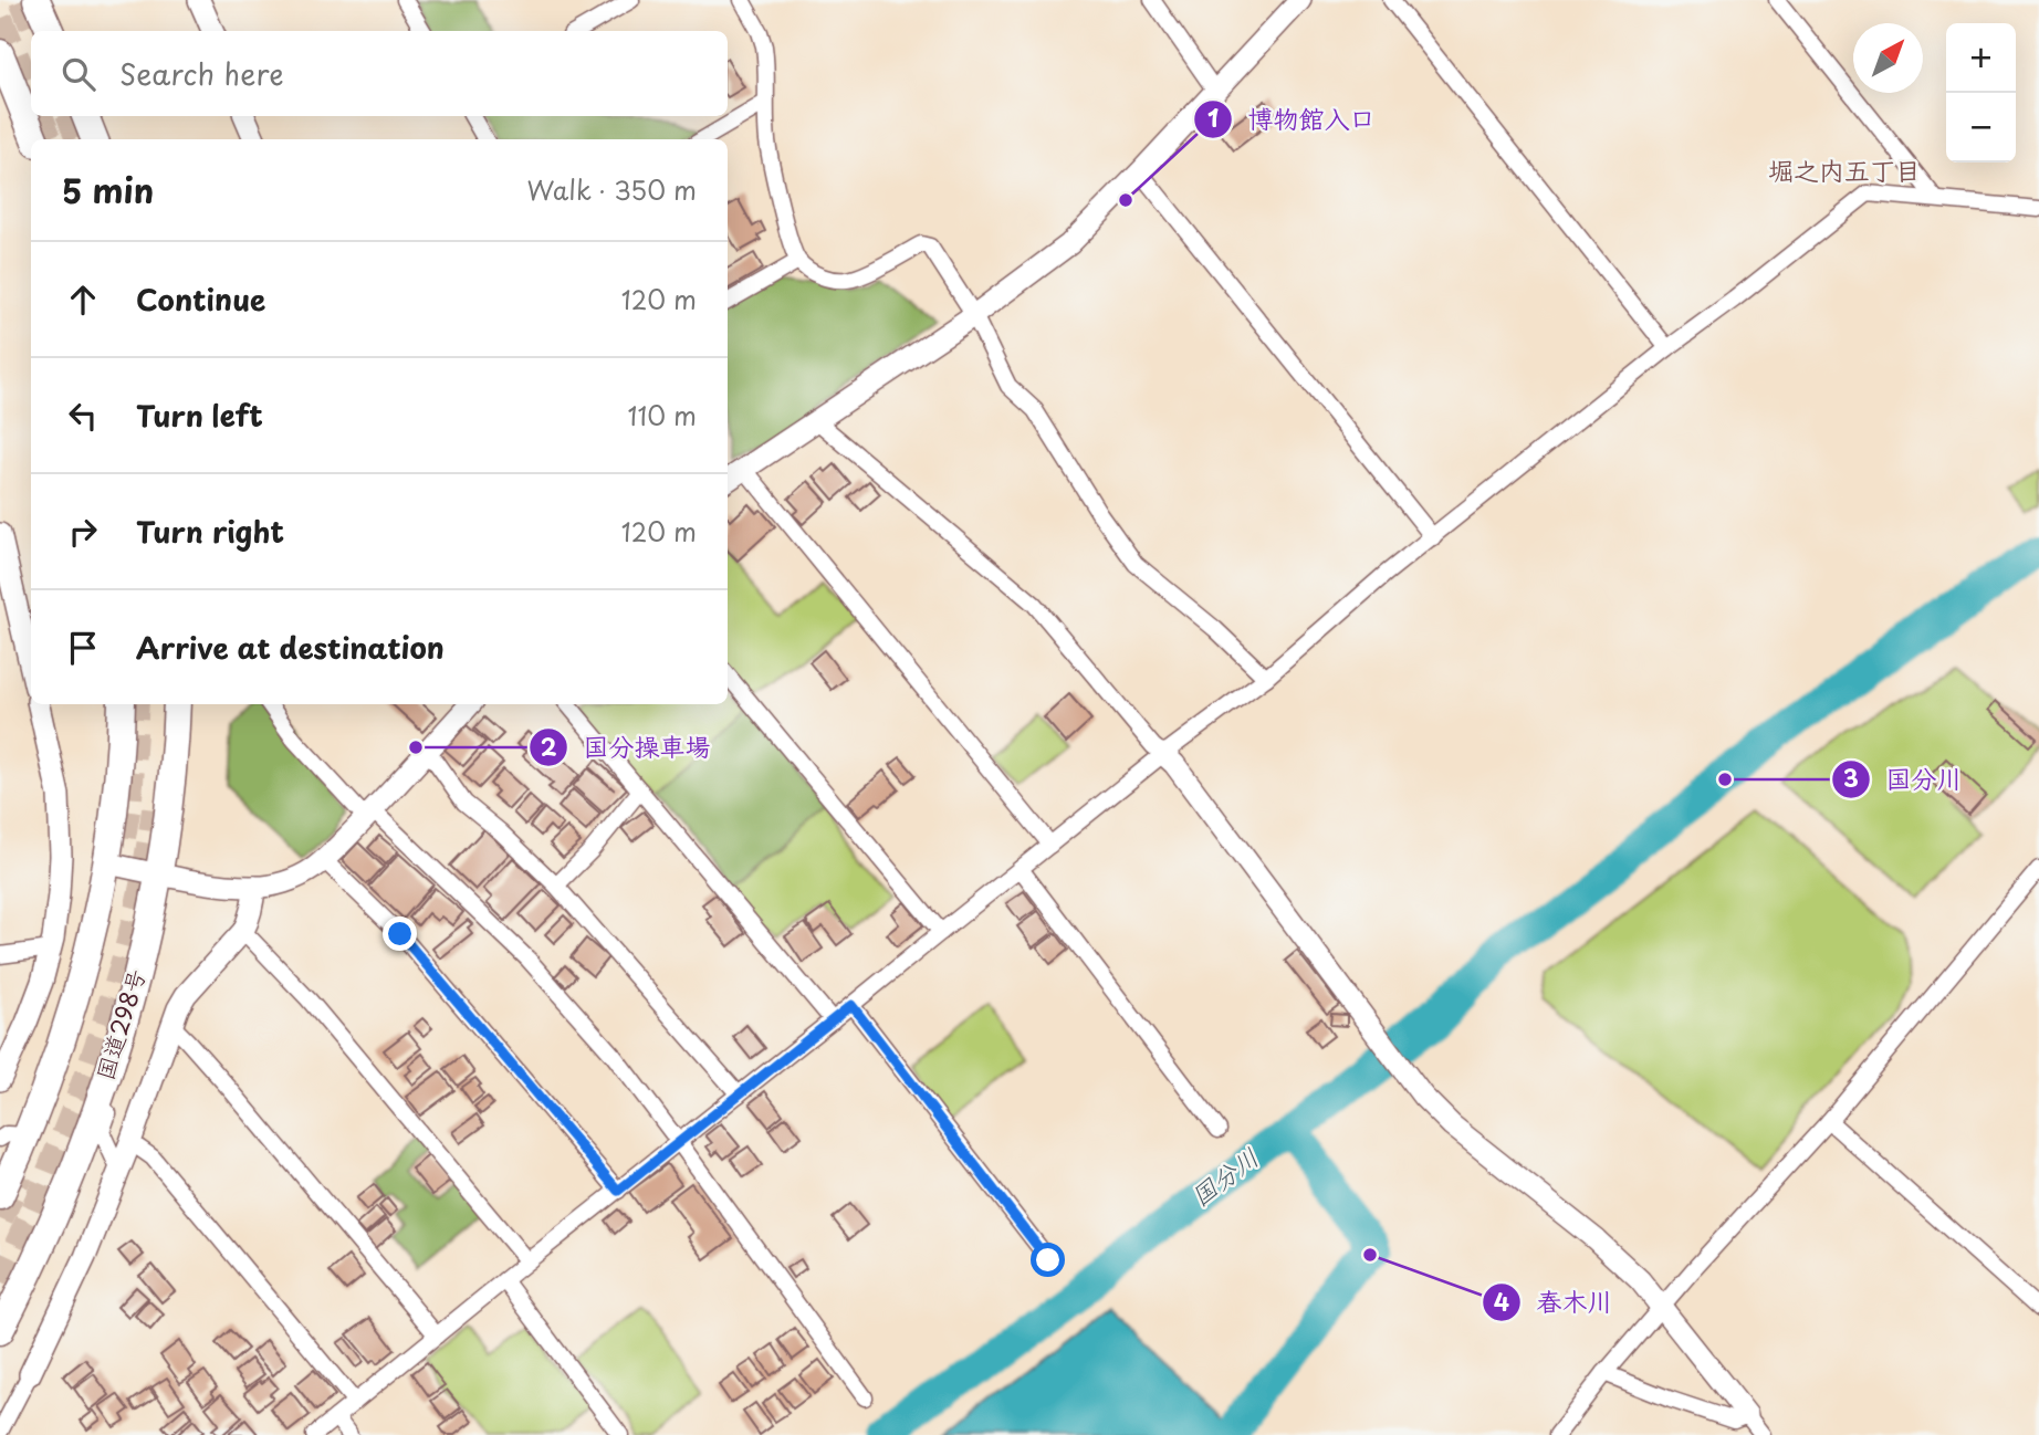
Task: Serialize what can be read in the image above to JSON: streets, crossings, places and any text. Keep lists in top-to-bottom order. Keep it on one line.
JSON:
{"streets":{"highway":["国道298号"]},"districts":["堀之内五丁目"],"water":["国分川"],"places":["博物館入口","国分操車場","国分川","春木川"],"north":"top right","page":{"map_buttons":["+","−"],"search":"Search here","heading":["5 min","Walk · 350 m"],"list":[["Continue","120 m"],["Turn left","110 m"],["Turn right","120 m"],"Arrive at destination"]}}
